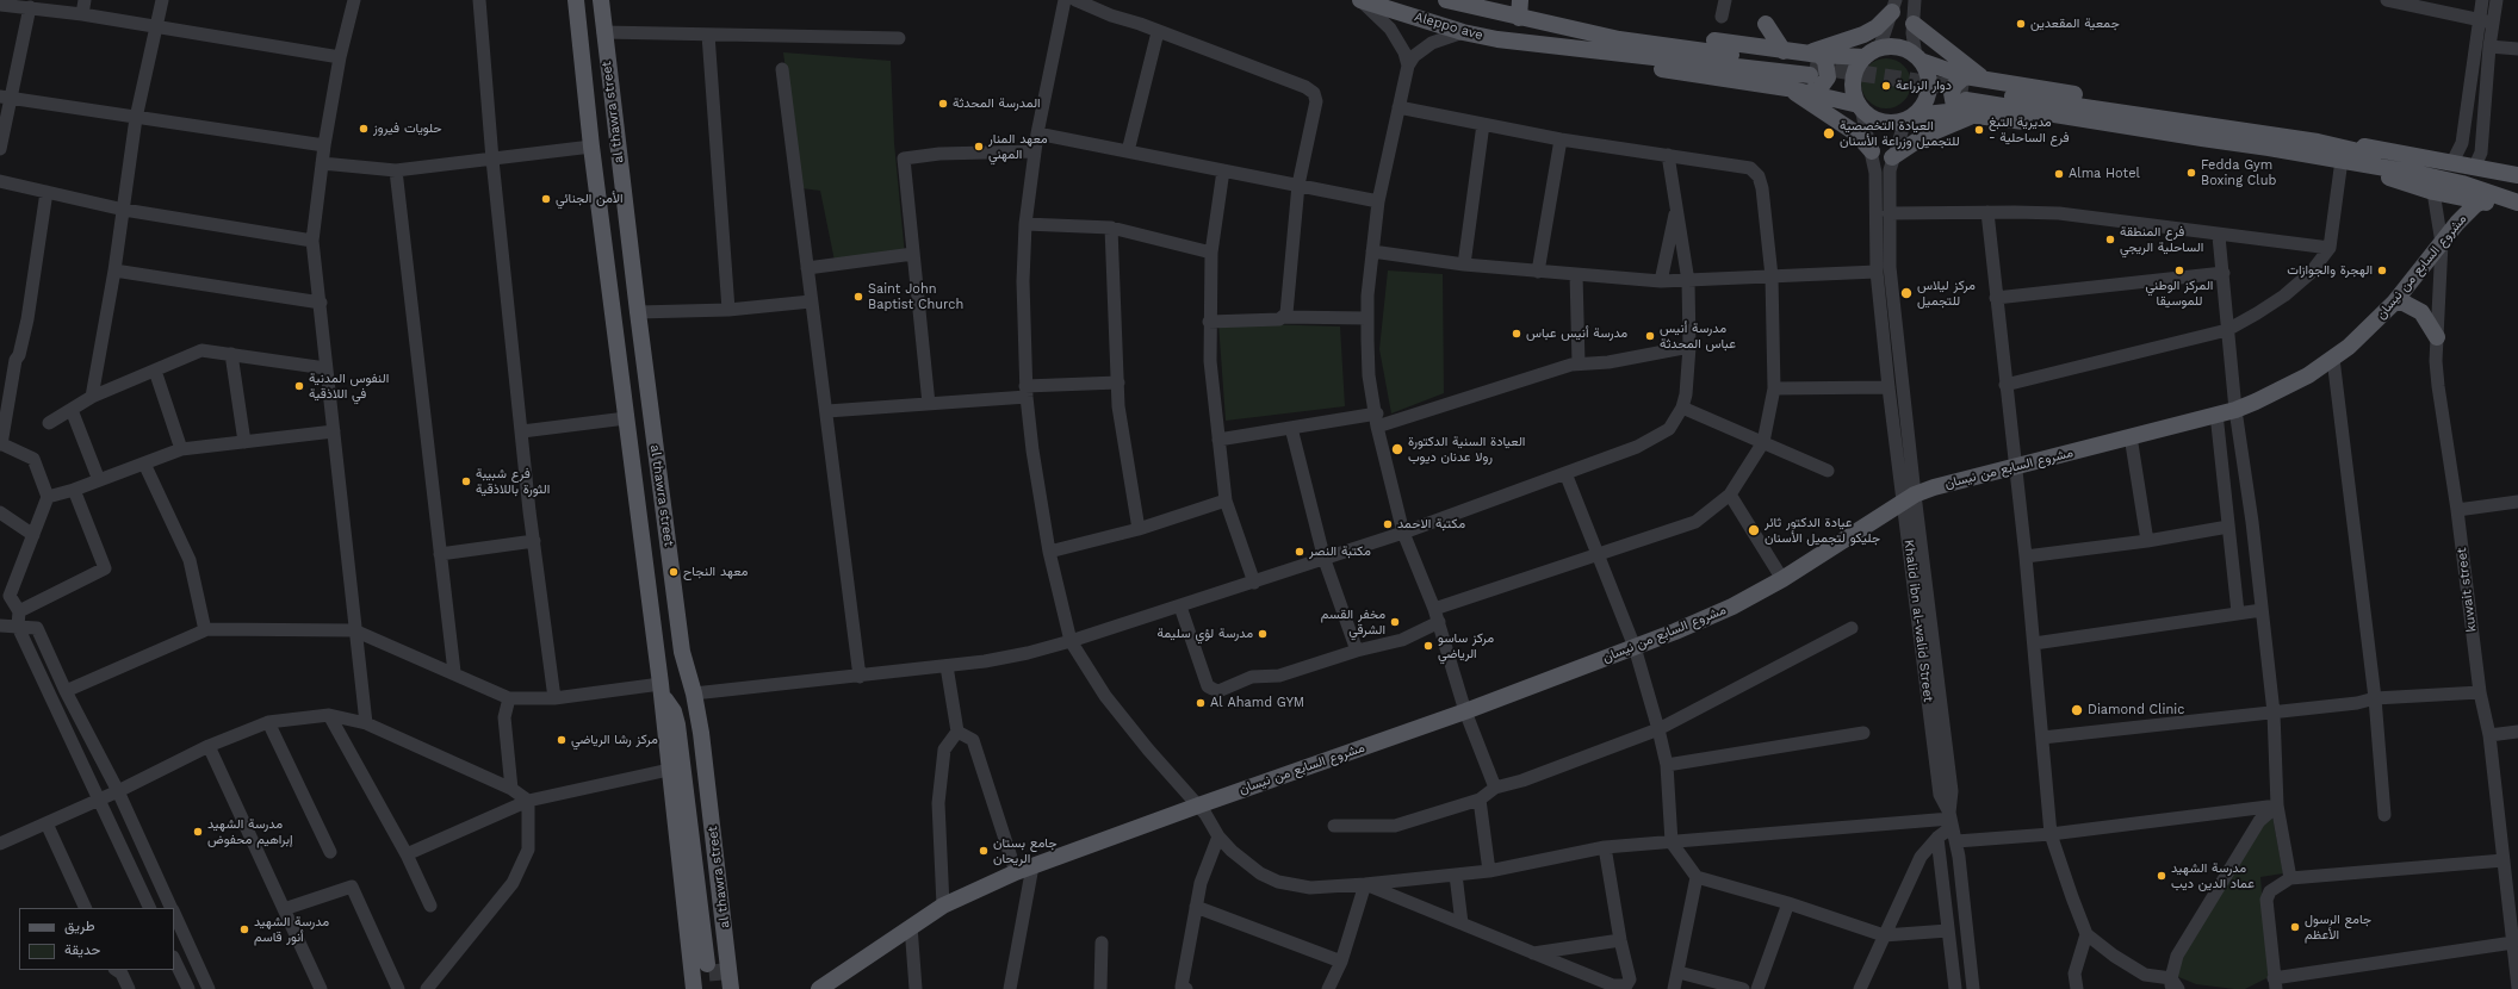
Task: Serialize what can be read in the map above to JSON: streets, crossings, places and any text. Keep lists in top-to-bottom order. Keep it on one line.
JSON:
{"streets":{"main road":["Aleppo ave","al thawra street","مشروع السابع من نيسان"],"street":["kuwait street","Khalid ibn al-walid Street"]},"crossings":[["مشروع السابع من نيسان","kuwait street"],["مشروع السابع من نيسان","Khalid ibn al-walid Street"]],"places":["جمعية المقعدين","دوار الزراعة","المدرسة المحدثة","حلويات فيروز","مديرية التبغ - فرع الساحلية","العيادة التخصصية للتجميل وزراعة الأسنان","معهد المنار المهني","Fedda Gym Boxing Club","Alma Hotel","الأمن الجنائي","فرع المنطقة الساحلية الريجي","المركز الوطني للموسيقا","الهجرة والجوازات","مركز ليلاس للتجميل","Saint John Baptist Church","مدرسة أنيس عباس","مدرسة أنيس عباس المحدثة","النفوس المدنية في اللاذقية","العيادة السنية الدكتورة رولا عدنان ديوب","فرع شبيبة الثورة باللاذقية","مكتبة الاحمد","عيادة الدكتور ثائر جليكو لتجميل الأسنان","مكتبة النصر","معهد النجاح","مخفر القسم الشرقي","مدرسة لؤي سليمة","مركز ساسو الرياضي","Al Ahamd GYM","Diamond Clinic","مركز رشا الرياضي","مدرسة الشهيد إبراهيم محفوض","جامع بستان الريحان","مدرسة الشهيد عماد الدين ديب","جامع الرسول الأعظم","مدرسة الشهيد أنور قاسم"],"legend":["طريق","حديقة"]}
